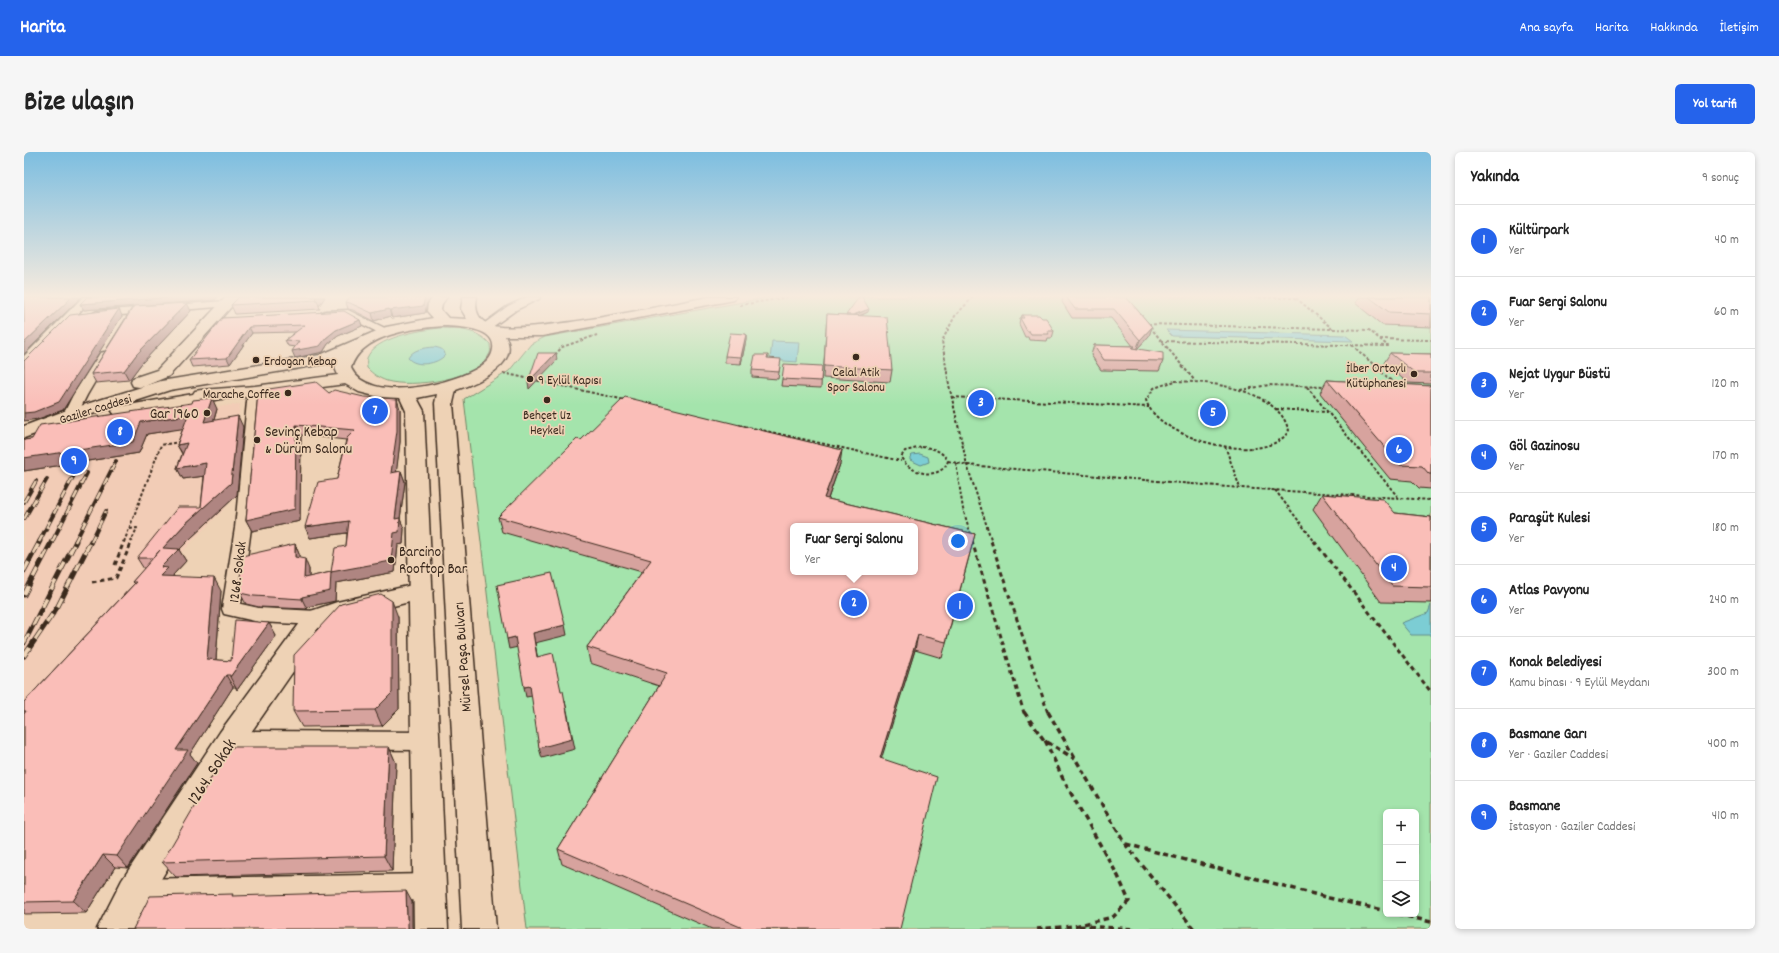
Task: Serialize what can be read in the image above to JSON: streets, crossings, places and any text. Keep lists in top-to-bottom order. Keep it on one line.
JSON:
{"streets":{"main road":["Gaziler Caddesi","1268. Sokak","Mürsel Paşa Bulvarı","1264. Sokak"]},"crossings":[["1268. Sokak","1264. Sokak"]],"places":["Celal Atik Spor Salonu","Erdogan Kebap","İlber Ortaylı Kütüphanesi","9 Eylül Kapısı","Marache Coffee","Behçet Uz Heykeli","Gar 1960","Sevinç Kebap & Dürüm Salonu","Barcino Rooftop Bar"],"page":{"header":"Harita","nav":["Ana sayfa","Harita","Hakkında","İletişim"],"title":"Bize ulaşın","buttons":"Yol tarifi","heading":["Yakında","9 sonuç"],"list":[{"mark":"1","name":"Kültürpark","note":"Yer","value":"40 m"},{"mark":"2","name":"Fuar Sergi Salonu","note":"Yer","value":"60 m"},{"mark":"3","name":"Nejat Uygur Büstü","note":"Yer","value":"120 m"},{"mark":"4","name":"Göl Gazinosu","note":"Yer","value":"170 m"},{"mark":"5","name":"Paraşüt Kulesi","note":"Yer","value":"180 m"},{"mark":"6","name":"Atlas Pavyonu","note":"Yer","value":"240 m"},{"mark":"7","name":"Konak Belediyesi","note":"Kamu binası · 9 Eylül Meydanı","value":"300 m"},{"mark":"8","name":"Basmane Garı","note":"Yer · Gaziler Caddesi","value":"400 m"},{"mark":"9","name":"Basmane","note":"İstasyon · Gaziler Caddesi","value":"410 m"}],"pins":["3","7","5","8","6","9","4","2","1"],"popup":["Fuar Sergi Salonu","Yer"],"map_buttons":["+","−"]}}
